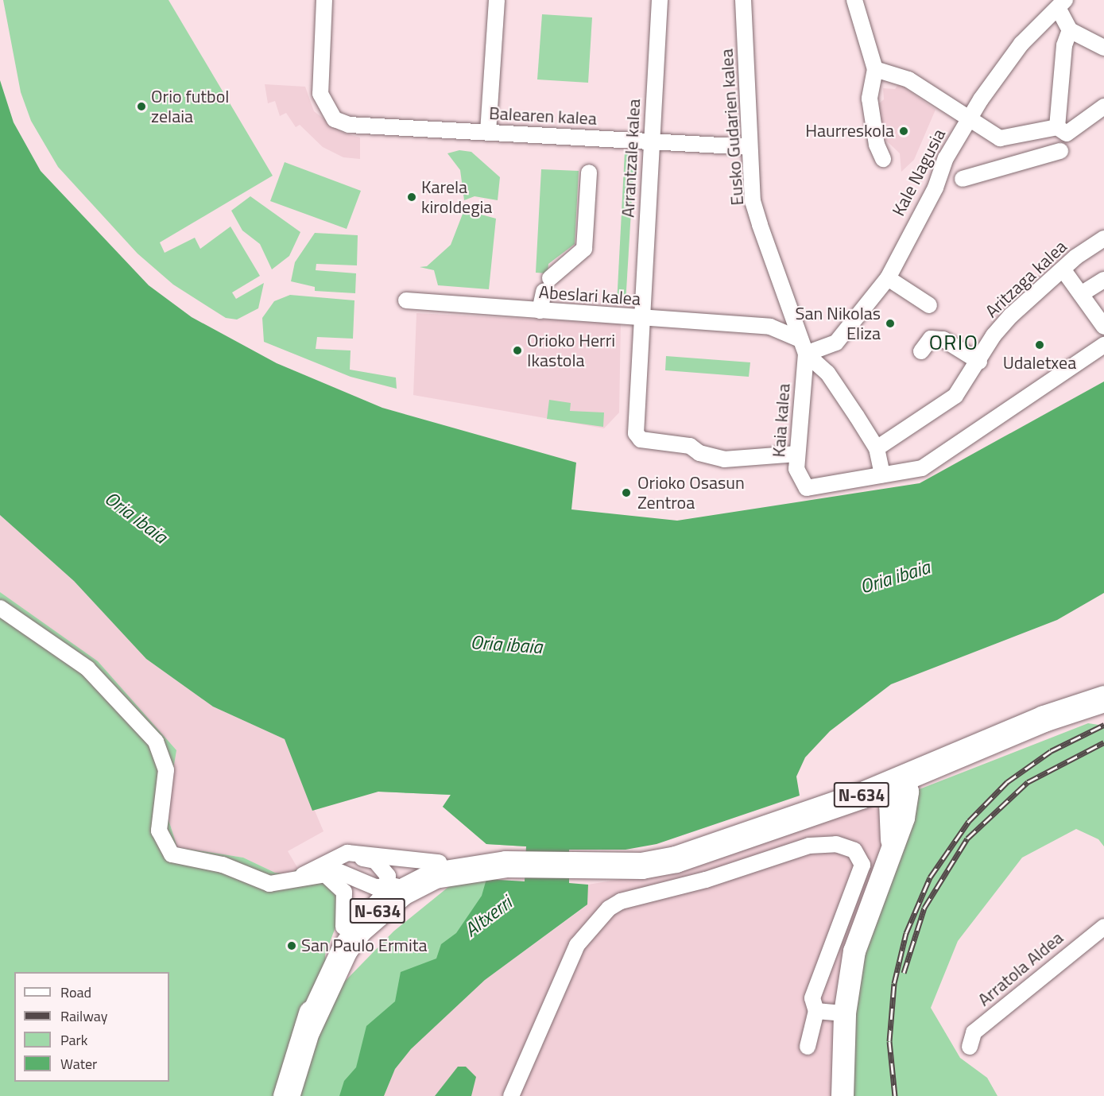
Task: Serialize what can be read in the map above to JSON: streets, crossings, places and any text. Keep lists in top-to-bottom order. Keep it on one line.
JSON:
{"streets":{"highway":["N-634"],"street":["Balearen kalea","Eusko Gudarien kalea","Arrantzale kalea","Kale Nagusia","Aritzaga kalea","Abeslari kalea","Kaia kalea","Arratola Aldea"]},"crossings":[["Balearen kalea","Eusko Gudarien kalea"],["Balearen kalea","Arrantzale kalea"],["Eusko Gudarien kalea","Kale Nagusia"],["Eusko Gudarien kalea","Aritzaga kalea"],["Eusko Gudarien kalea","Abeslari kalea"],["Eusko Gudarien kalea","Kaia kalea"],["Arrantzale kalea","Abeslari kalea"],["Arrantzale kalea","Kaia kalea"],["Kale Nagusia","Kaia kalea"]],"districts":["ORIO"],"water":["Oria ibaia","Altxerri"],"places":["Orio futbol zelaia","Haurreskola","Karela kiroldegia","San Nikolas Eliza","Udaletxea","Orioko Herri Ikastola","Orioko Osasun Zentroa","San Paulo Ermita"],"legend":["Road","Railway","Park","Water"]}
